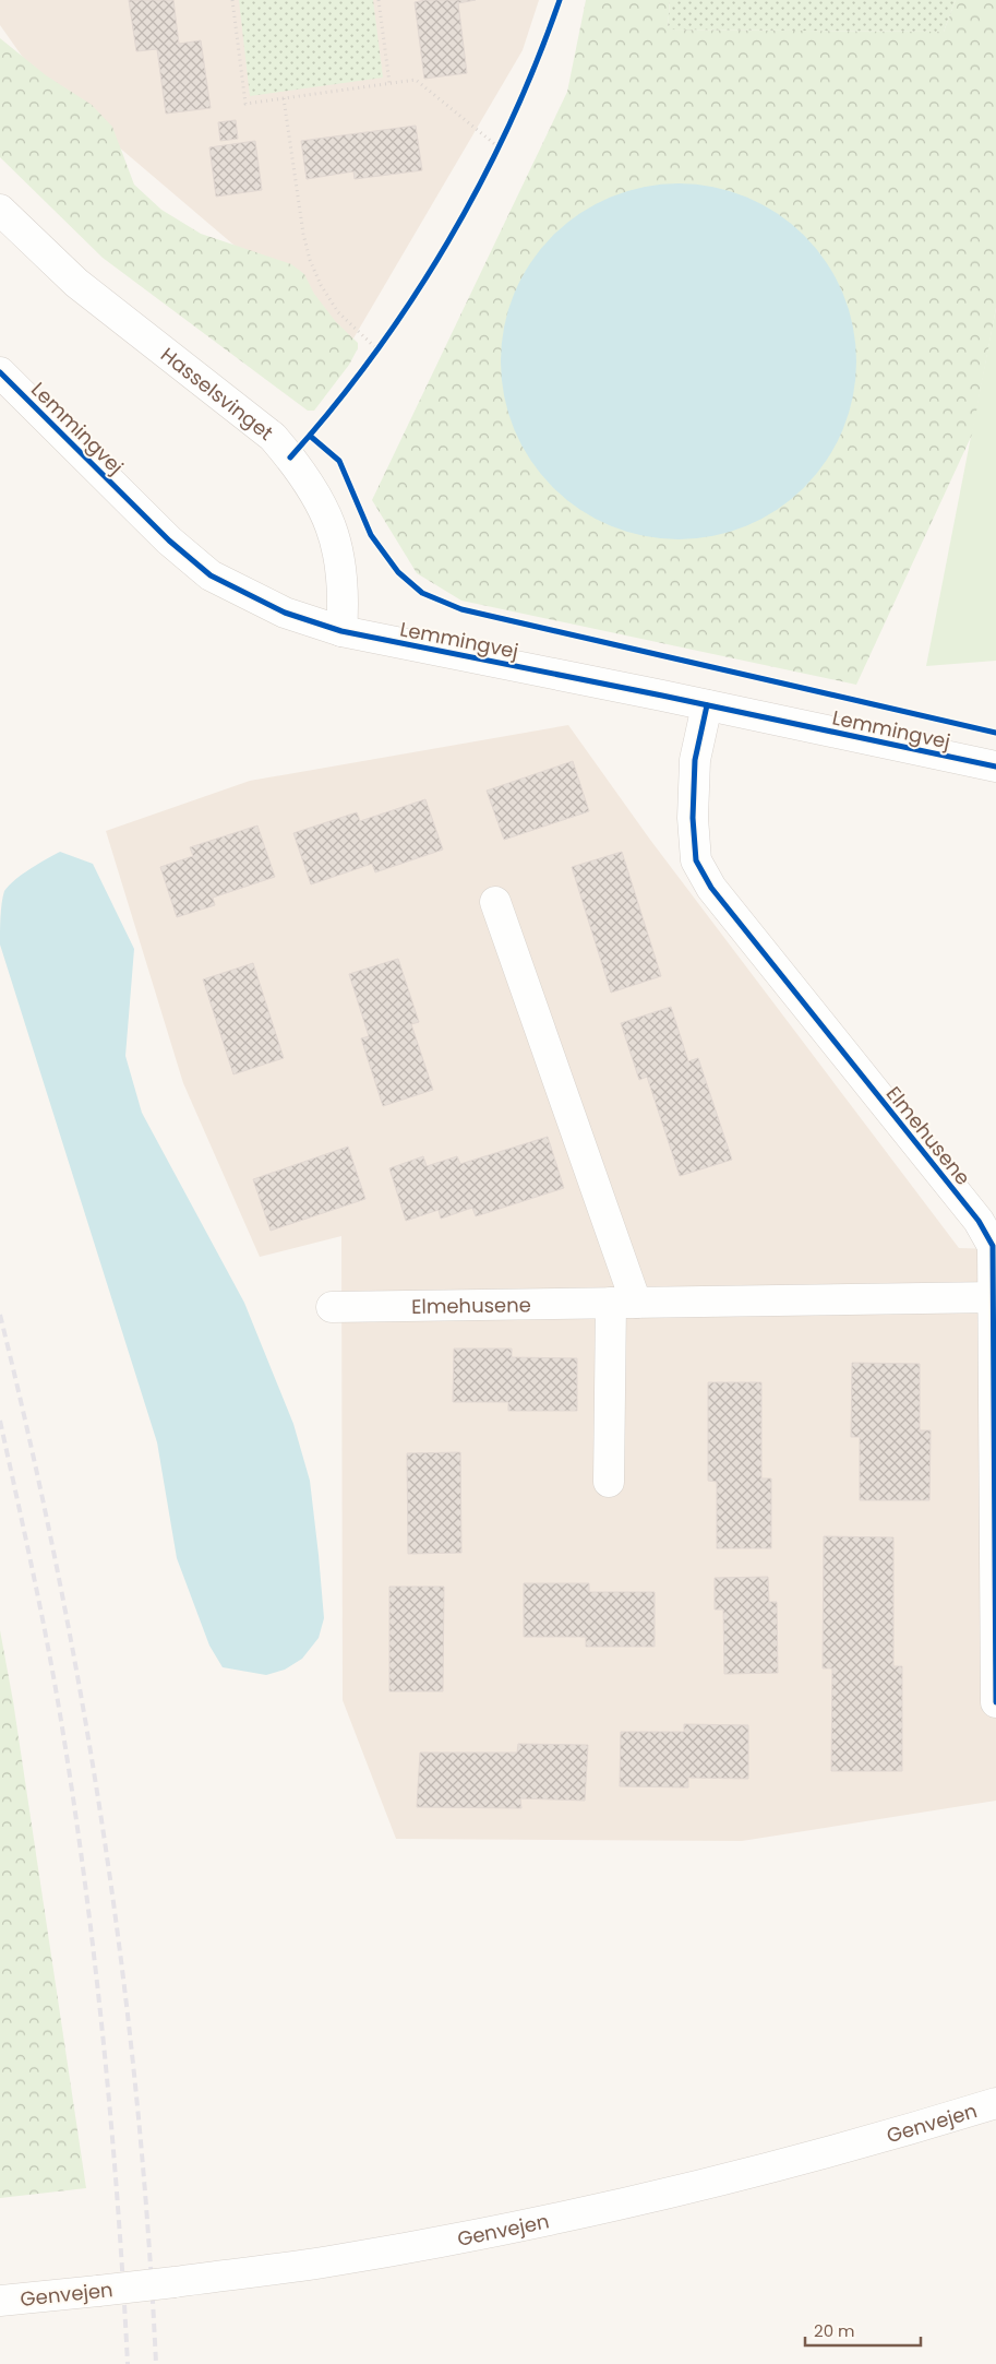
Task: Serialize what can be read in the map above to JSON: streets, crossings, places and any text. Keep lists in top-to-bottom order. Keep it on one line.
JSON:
{"streets":{"street":["Hasselsvinget","Lemmingvej","Elmehusene","Genvejen"]},"crossings":[["Hasselsvinget","Lemmingvej"],["Lemmingvej","Elmehusene"]],"scale_bar":"20 m"}
